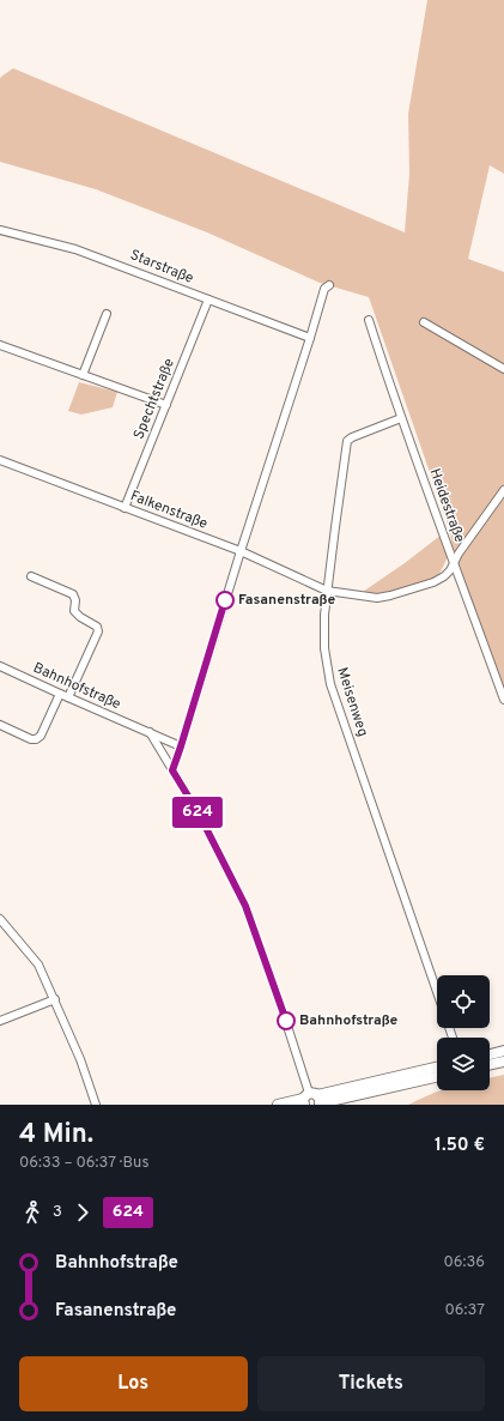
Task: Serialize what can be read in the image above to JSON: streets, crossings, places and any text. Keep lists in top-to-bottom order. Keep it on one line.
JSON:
{"streets":{"street":["Starstraße","Spechtstraße","Heidestraße","Falkenstraße","Bahnhofstraße","Meisenweg"]},"crossings":[["Starstraße","Spechtstraße"],["Spechtstraße","Falkenstraße"],["Heidestraße","Falkenstraße"],["Heidestraße","Meisenweg"],["Falkenstraße","Meisenweg"]],"places":["Fasanenstraße","Bahnhofstraße"],"lines":["bus line 624"],"page":{"on_map":"624","heading":["4 Min.","06:33 – 06:37 · Bus","1.50 €"],"legs":["3","624"],"list":[{"name":"Bahnhofstraße","value":"06:36"},{"name":"Fasanenstraße","value":"06:37"}],"buttons":["Los","Tickets"]}}
